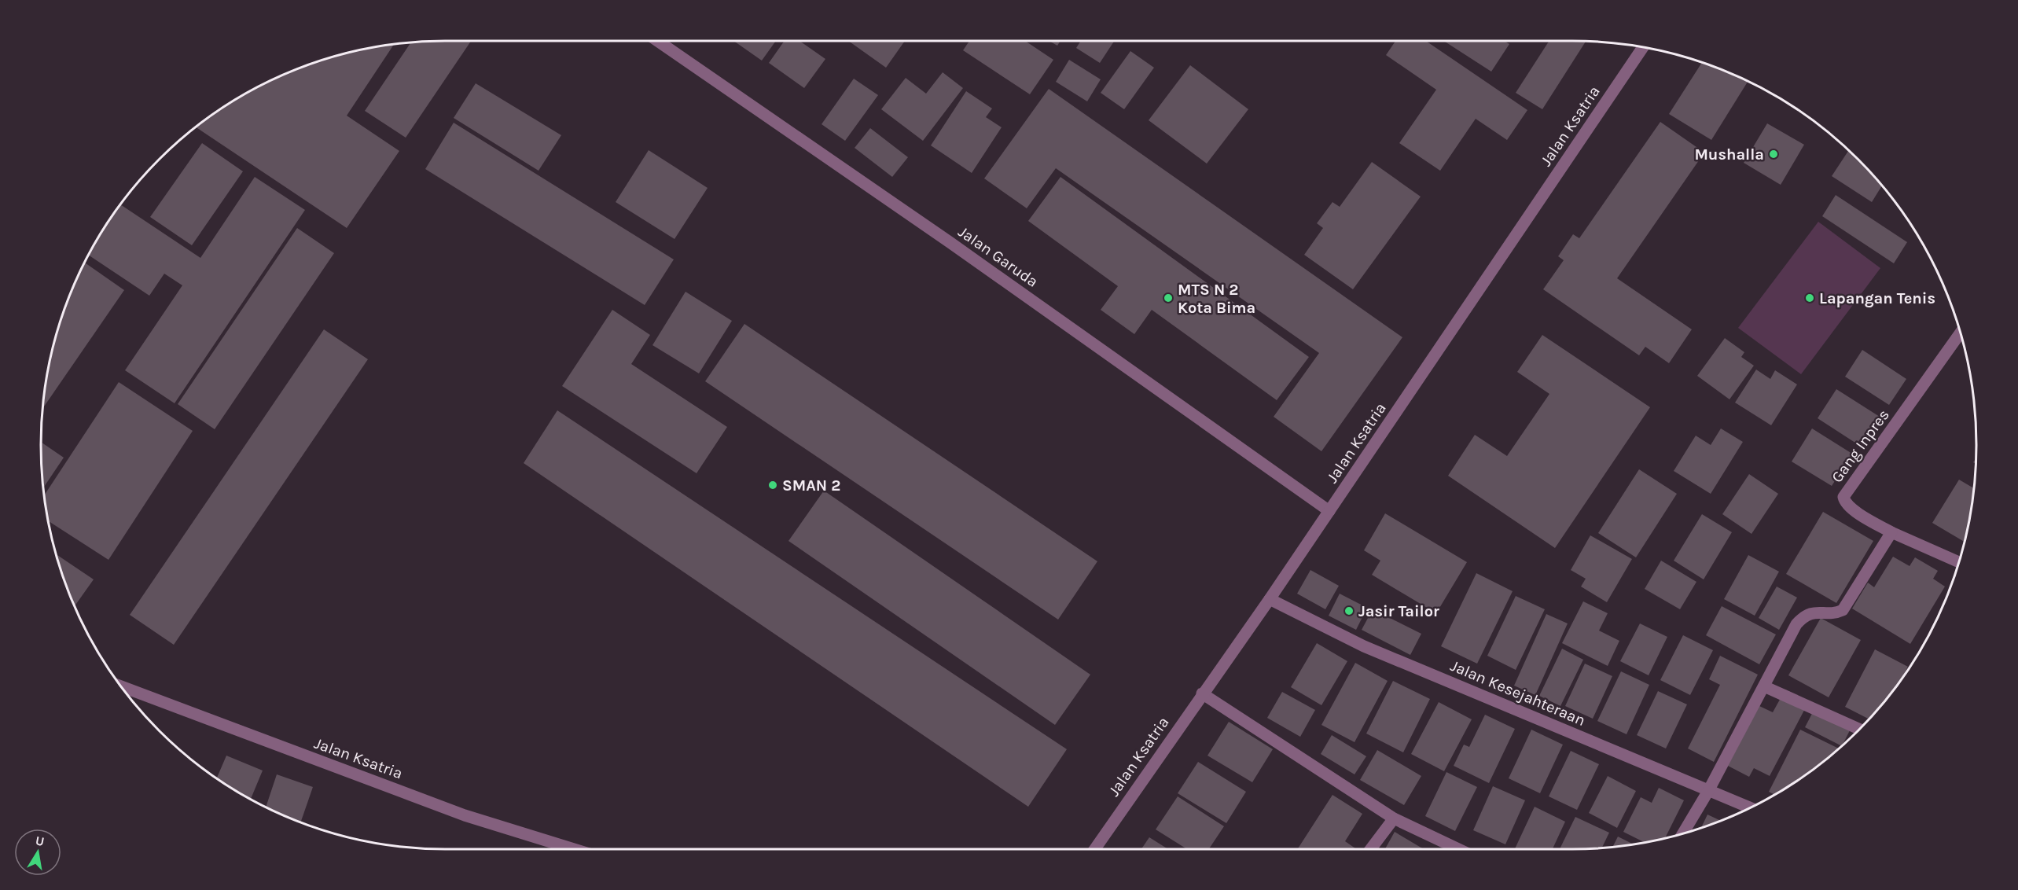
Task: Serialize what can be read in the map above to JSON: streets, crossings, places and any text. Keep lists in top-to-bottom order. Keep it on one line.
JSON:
{"streets":{"street":["Jalan Ksatria","Jalan Garuda","Gang Inpres","Jalan Kesejahteraan"]},"crossings":[["Jalan Ksatria","Jalan Garuda"],["Jalan Ksatria","Jalan Kesejahteraan"]],"places":["Mushalla","MTS N 2 Kota Bima","Lapangan Tenis","SMAN 2","Jasir Tailor"],"north":"top"}
